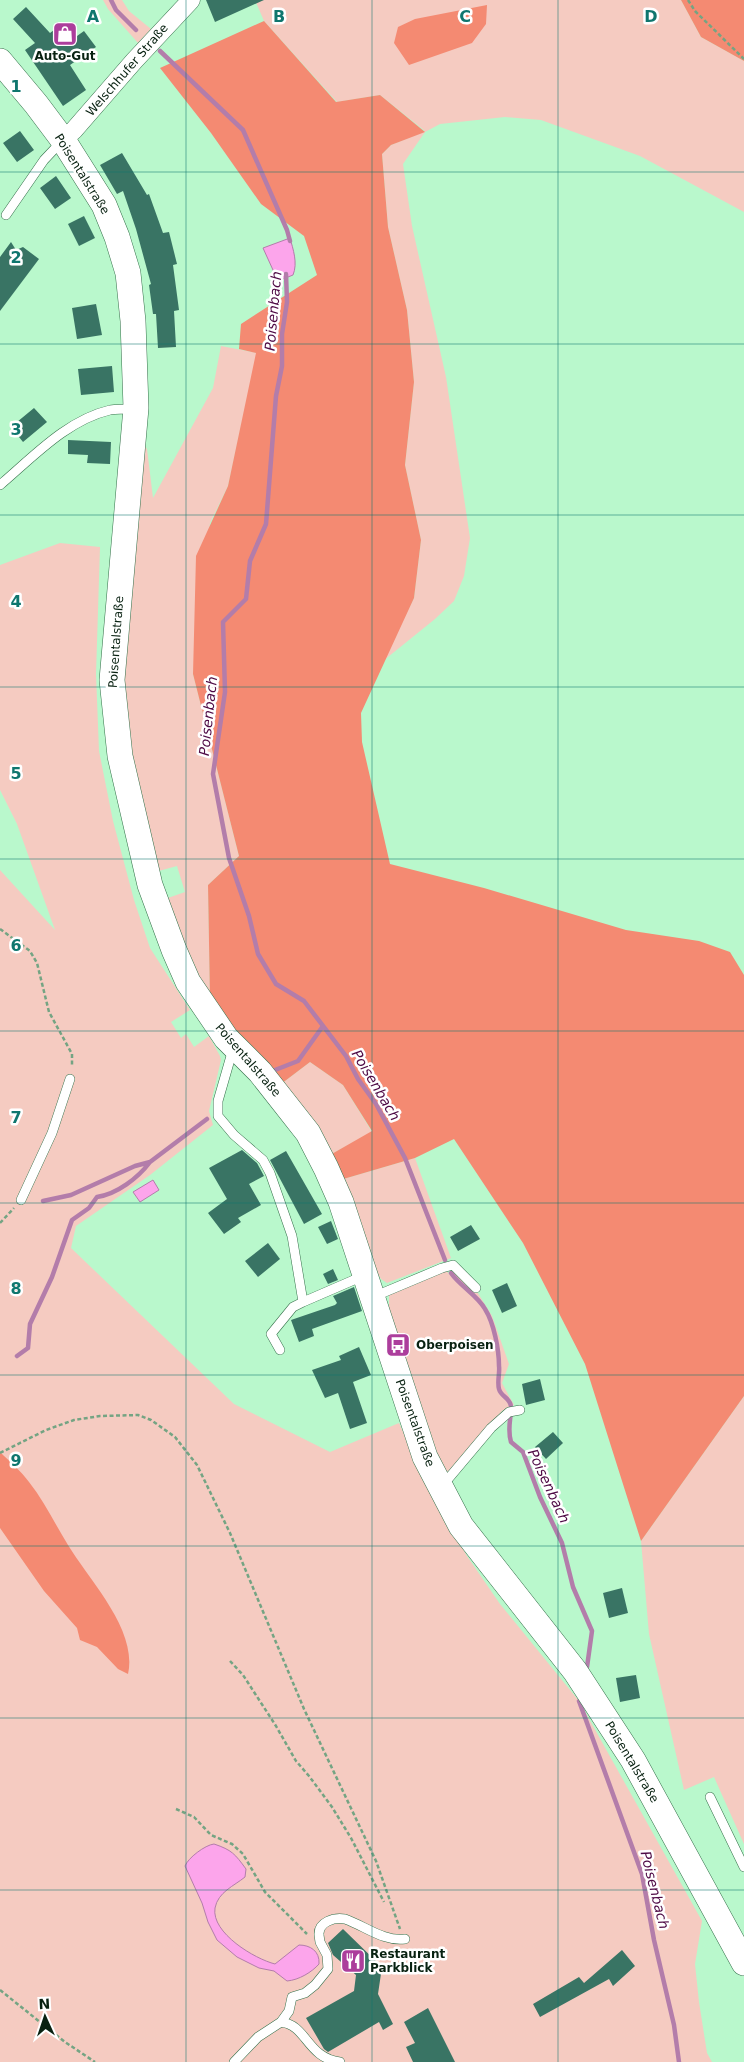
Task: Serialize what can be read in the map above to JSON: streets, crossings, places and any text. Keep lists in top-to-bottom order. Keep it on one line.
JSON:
{"streets":{"main road":["Poisentalstraße"],"street":["Welschhufer Straße"]},"crossings":[["Welschhufer Straße","Poisentalstraße"]],"water":["Poisenbach"],"places":{"shop":["Auto-Gut"],"bus stop":["Oberpoisen"],"restaurant":["Restaurant Parkblick"]},"north":"top","grid":{"columns":["A","B","C","D"],"rows":["1","2","3","4","5","6","7","8","9"]}}
